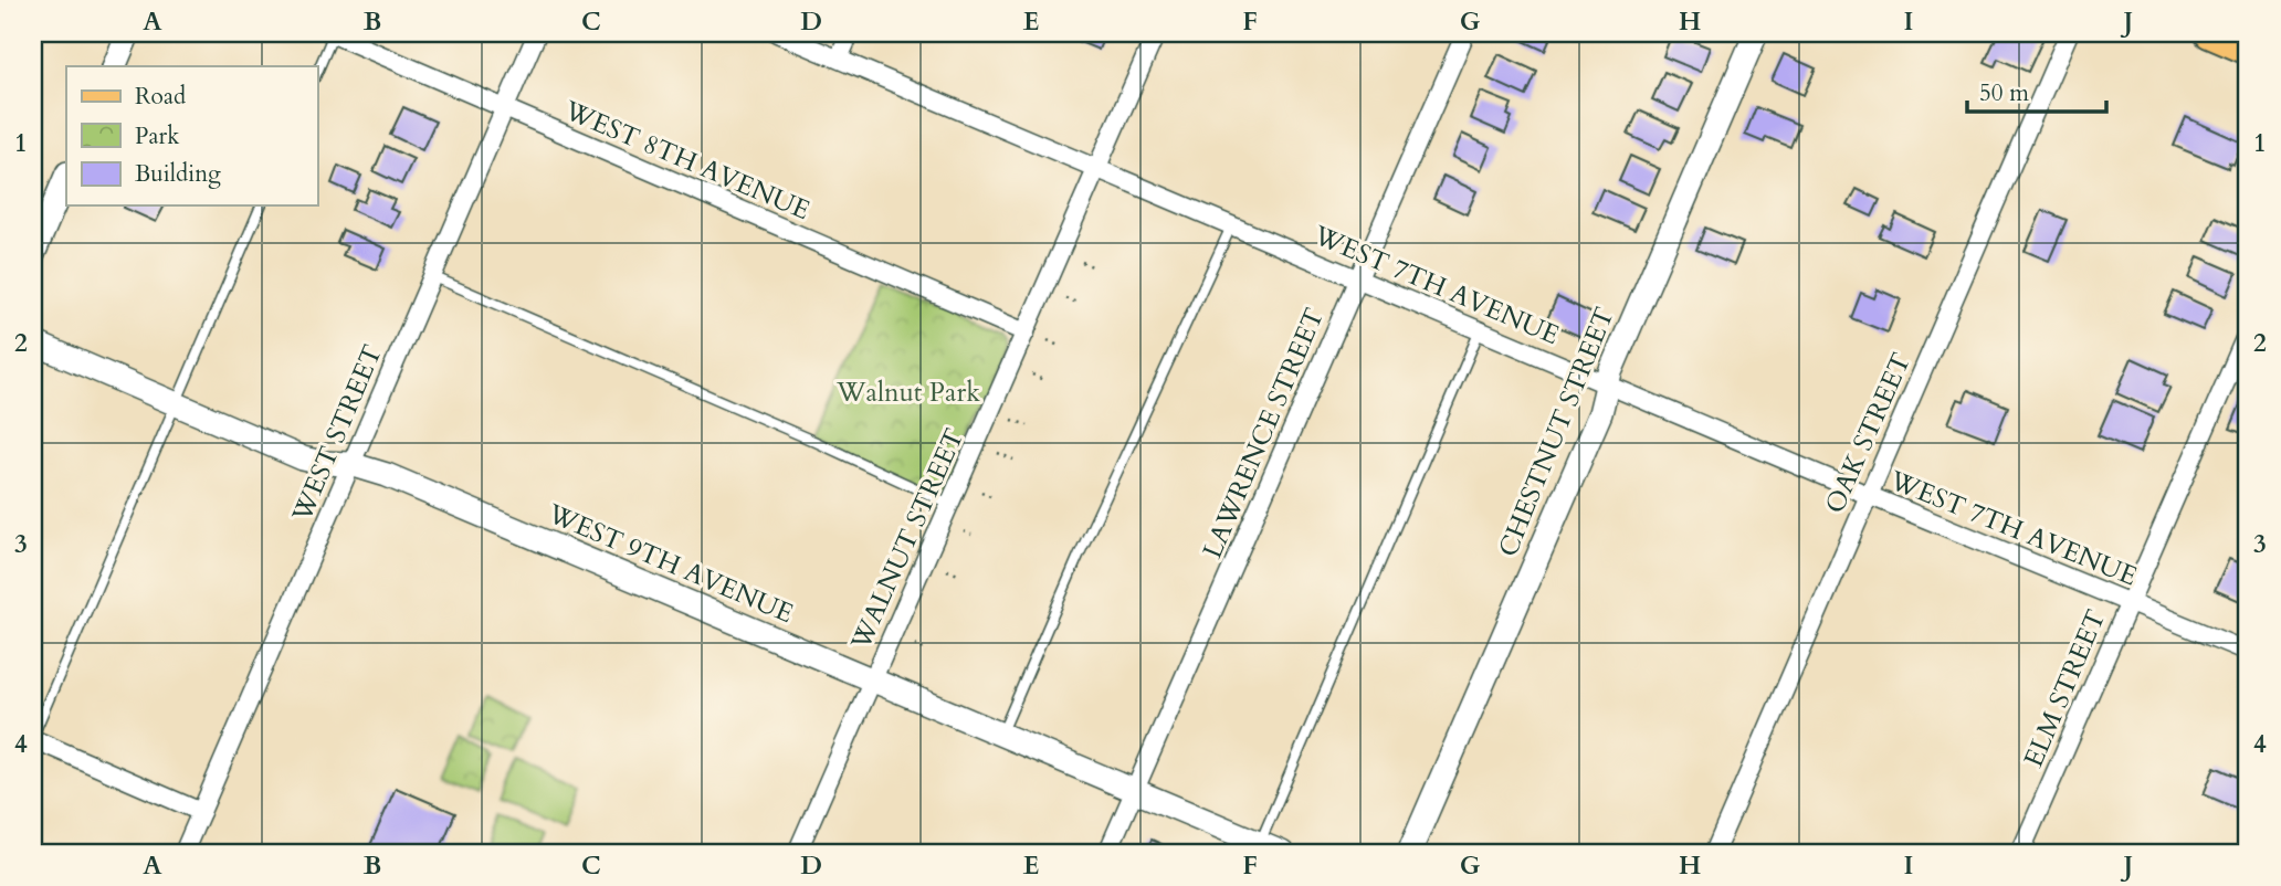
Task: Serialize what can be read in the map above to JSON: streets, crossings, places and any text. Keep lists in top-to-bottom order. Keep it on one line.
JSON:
{"streets":{"street":["WEST 8TH AVENUE","WEST 7TH AVENUE","CHESTNUT STREET","WEST STREET","LAWRENCE STREET","OAK STREET","WALNUT STREET","WEST 9TH AVENUE","ELM STREET"]},"crossings":[["WEST 8TH AVENUE","WEST STREET"],["WEST 8TH AVENUE","WALNUT STREET"],["WEST 7TH AVENUE","CHESTNUT STREET"],["WEST 7TH AVENUE","LAWRENCE STREET"],["WEST 7TH AVENUE","OAK STREET"],["WEST 7TH AVENUE","WALNUT STREET"],["WEST 7TH AVENUE","ELM STREET"],["WEST STREET","WEST 9TH AVENUE"],["LAWRENCE STREET","WEST 9TH AVENUE"],["WALNUT STREET","WEST 9TH AVENUE"]],"parks":["Walnut Park"],"legend":["Road","Park","Building"],"scale_bar":"50 m","grid":{"columns":["A","B","C","D","E","F","G","H","I","J"],"rows":["1","2","3","4"]}}
